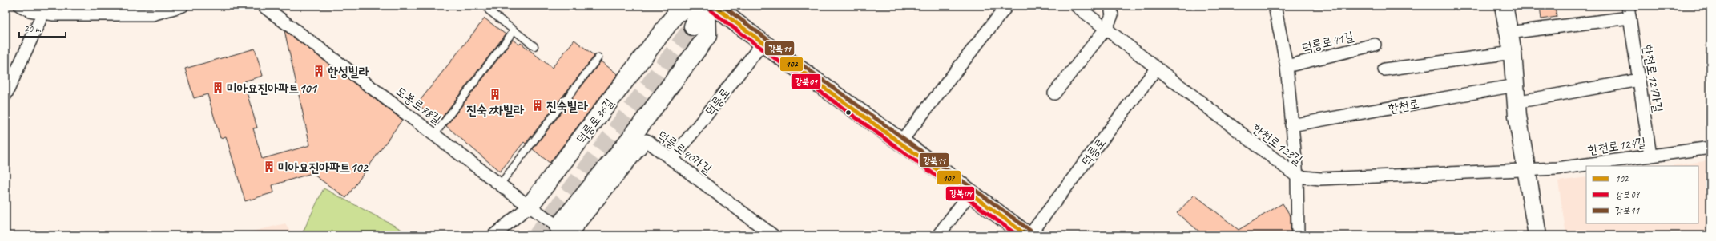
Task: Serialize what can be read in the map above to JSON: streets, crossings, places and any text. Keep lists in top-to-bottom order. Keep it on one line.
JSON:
{"streets":{"main road":["덕릉로36길"],"street":["덕릉로41길","한천로124가길","덕릉로","도봉로78길","한천로","한천로123길","한천로124길","덕릉로40가길"]},"crossings":[["덕릉로41길","한천로"],["덕릉로41길","한천로123길"],["한천로124가길","한천로"],["한천로124가길","한천로124길"],["덕릉로","한천로123길"],["덕릉로","덕릉로40가길"],["도봉로78길","덕릉로36길"],["도봉로78길","덕릉로40가길"],["한천로123길","한천로124길"]],"places":{"building":["한성빌라","미아요진아파트101","진숙2차빌라","진숙빌라","미아요진아파트102"]},"lines":["transit line 102","transit line 강북11","transit line 강북09"],"legend":["102","강북09","강북11"],"scale_bar":"20 m"}
